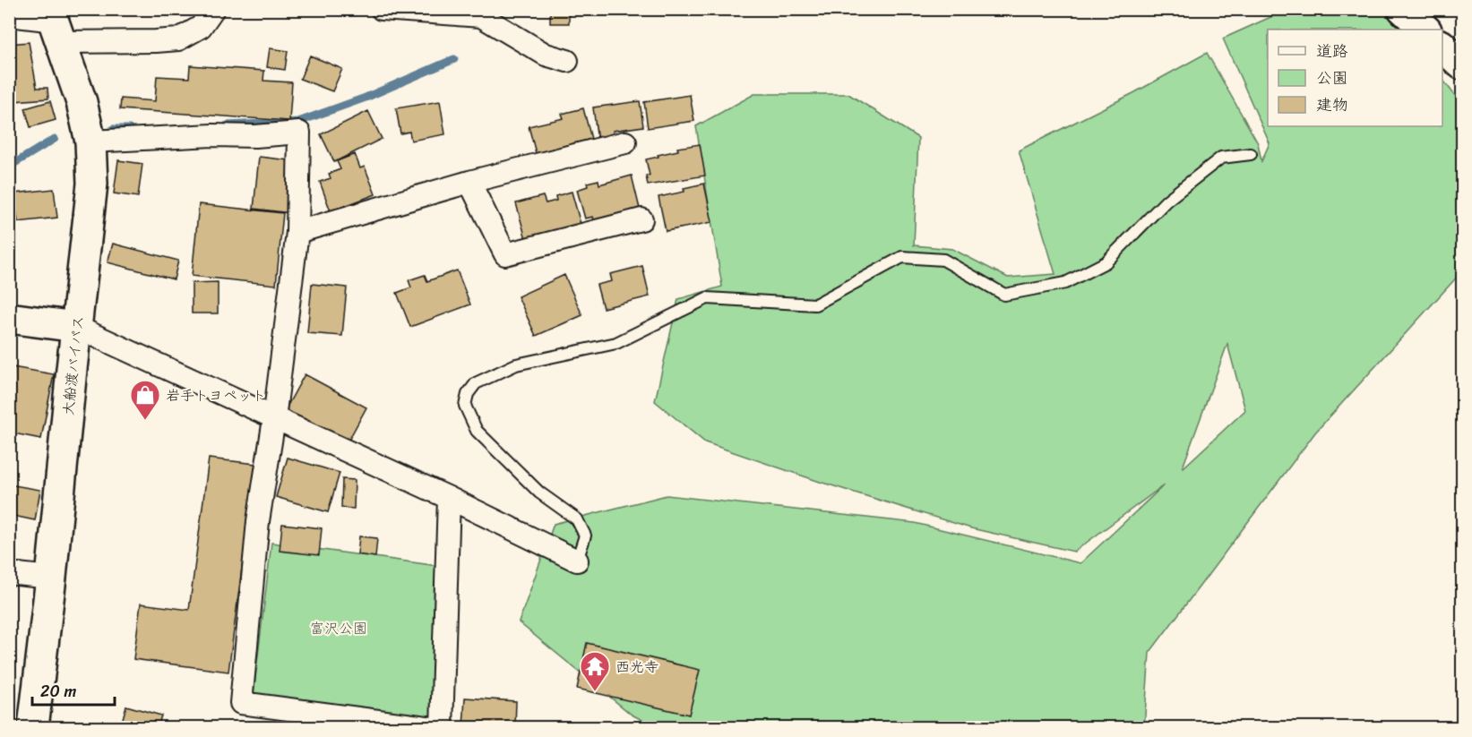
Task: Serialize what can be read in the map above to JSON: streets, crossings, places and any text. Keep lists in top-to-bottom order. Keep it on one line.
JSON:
{"streets":{"main road":["大船渡バイパス"]},"parks":["富沢公園"],"places":{"shop":["岩手トヨペット"],"temple":["西光寺"]},"legend":["道路","公園","建物"],"scale_bar":"20 m"}
